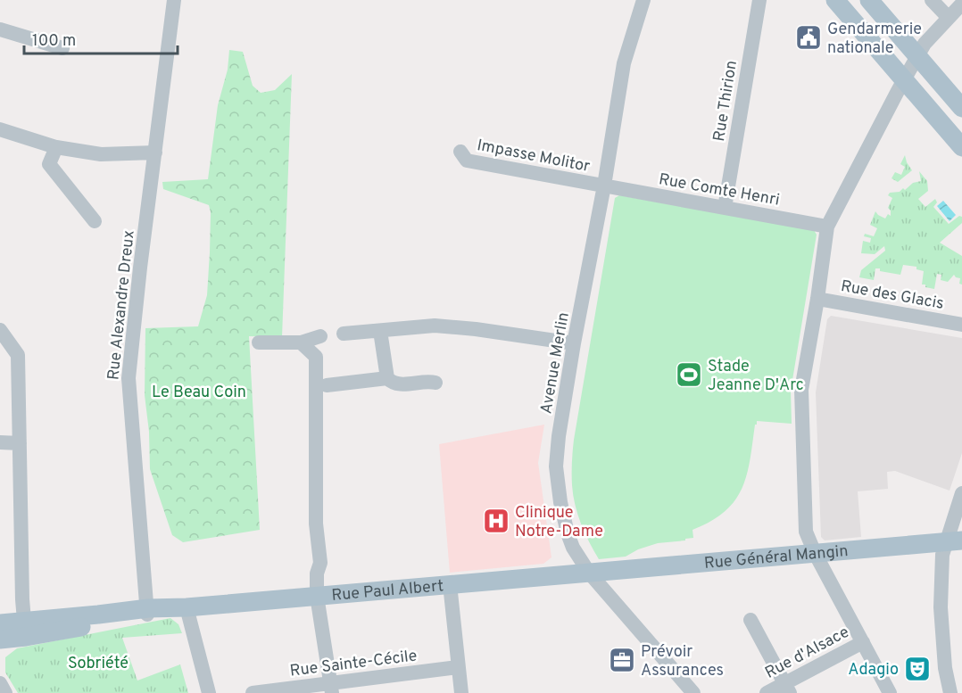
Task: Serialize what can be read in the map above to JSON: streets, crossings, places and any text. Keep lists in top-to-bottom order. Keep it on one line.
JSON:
{"streets":{"main road":["Rue Général Mangin","Rue Paul Albert"],"street":["Rue Thirion","Impasse Molitor","Rue Comte Henri","Rue des Glacis","Rue Alexandre Dreux","Avenue Merlin","Rue d'Alsace","Rue Sainte-Cécile"]},"crossings":[["Rue Thirion","Rue Comte Henri"],["Impasse Molitor","Rue Comte Henri"],["Impasse Molitor","Avenue Merlin"],["Rue Comte Henri","Avenue Merlin"],["Rue Alexandre Dreux","Rue Paul Albert"],["Avenue Merlin","Rue Général Mangin"],["Avenue Merlin","Rue Paul Albert"],["Rue Général Mangin","Rue Paul Albert"]],"parks":["Le Beau Coin","Sobriété"],"places":{"public building":["Gendarmerie nationale"],"sports":["Stade Jeanne D'Arc"],"hospital":["Clinique Notre-Dame"],"office":["Prévoir Assurances"],"theatre":["Adagio"]},"scale_bar":"100 m"}
